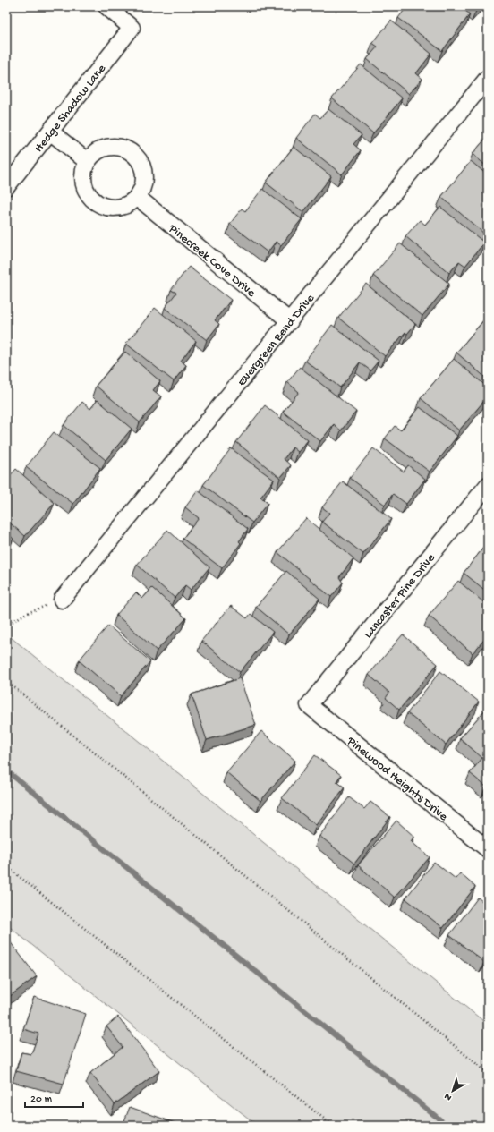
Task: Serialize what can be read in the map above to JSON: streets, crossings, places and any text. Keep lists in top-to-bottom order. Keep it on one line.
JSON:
{"streets":{"street":["Hedge Shadow Lane","Pinecreek Cove Drive","Evergreen Bend Drive","Lancaster Pine Drive","Pinewood Heights Drive"]},"crossings":[["Pinecreek Cove Drive","Evergreen Bend Drive"],["Lancaster Pine Drive","Pinewood Heights Drive"]],"scale_bar":"20 m","north":"bottom left"}
